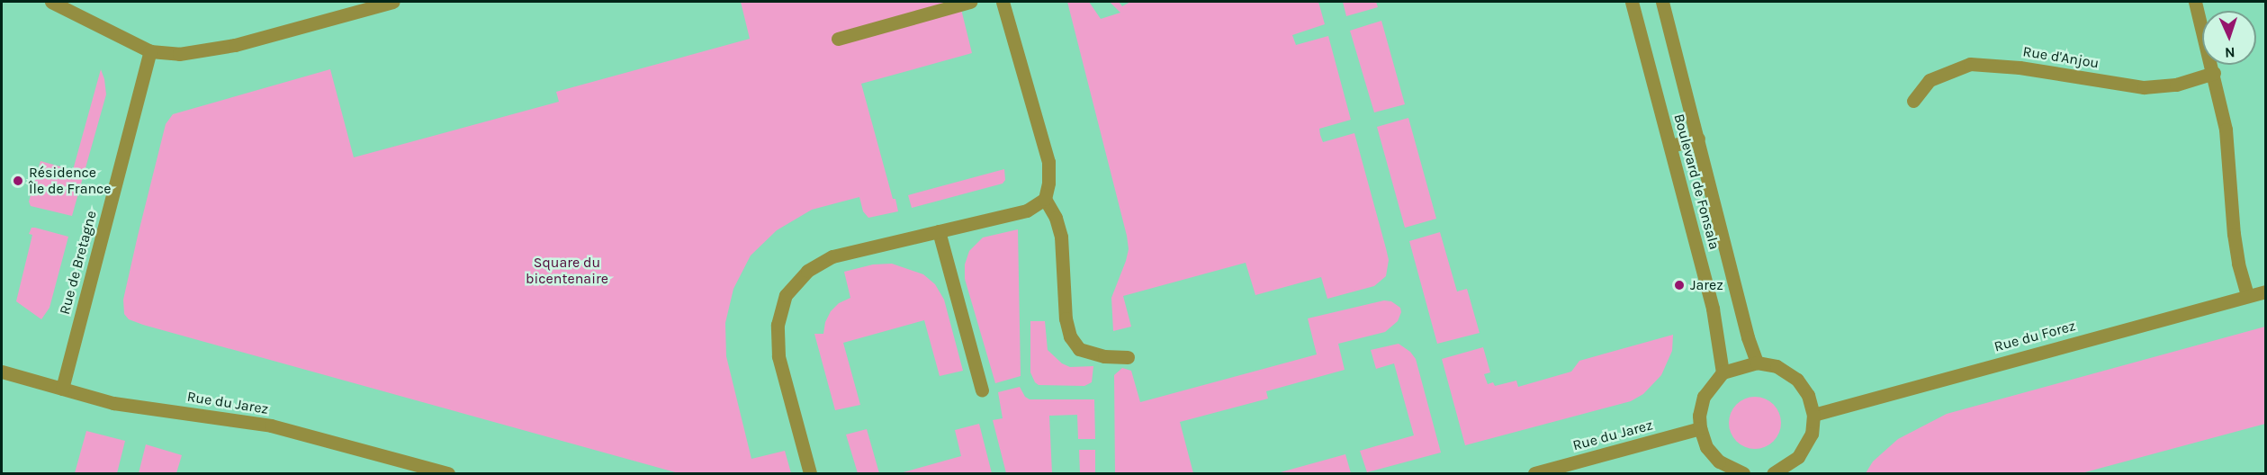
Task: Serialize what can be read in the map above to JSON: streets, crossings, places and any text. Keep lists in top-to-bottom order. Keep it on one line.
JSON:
{"streets":{"street":["Rue d'Anjou","Boulevard de Fonsala","Rue de Bretagne","Rue du Forez","Rue du Jarez"]},"crossings":[["Rue de Bretagne","Rue du Jarez"]],"parks":["Square du bicentenaire"],"places":["Résidence Île de France","Jarez"],"north":"bottom"}
